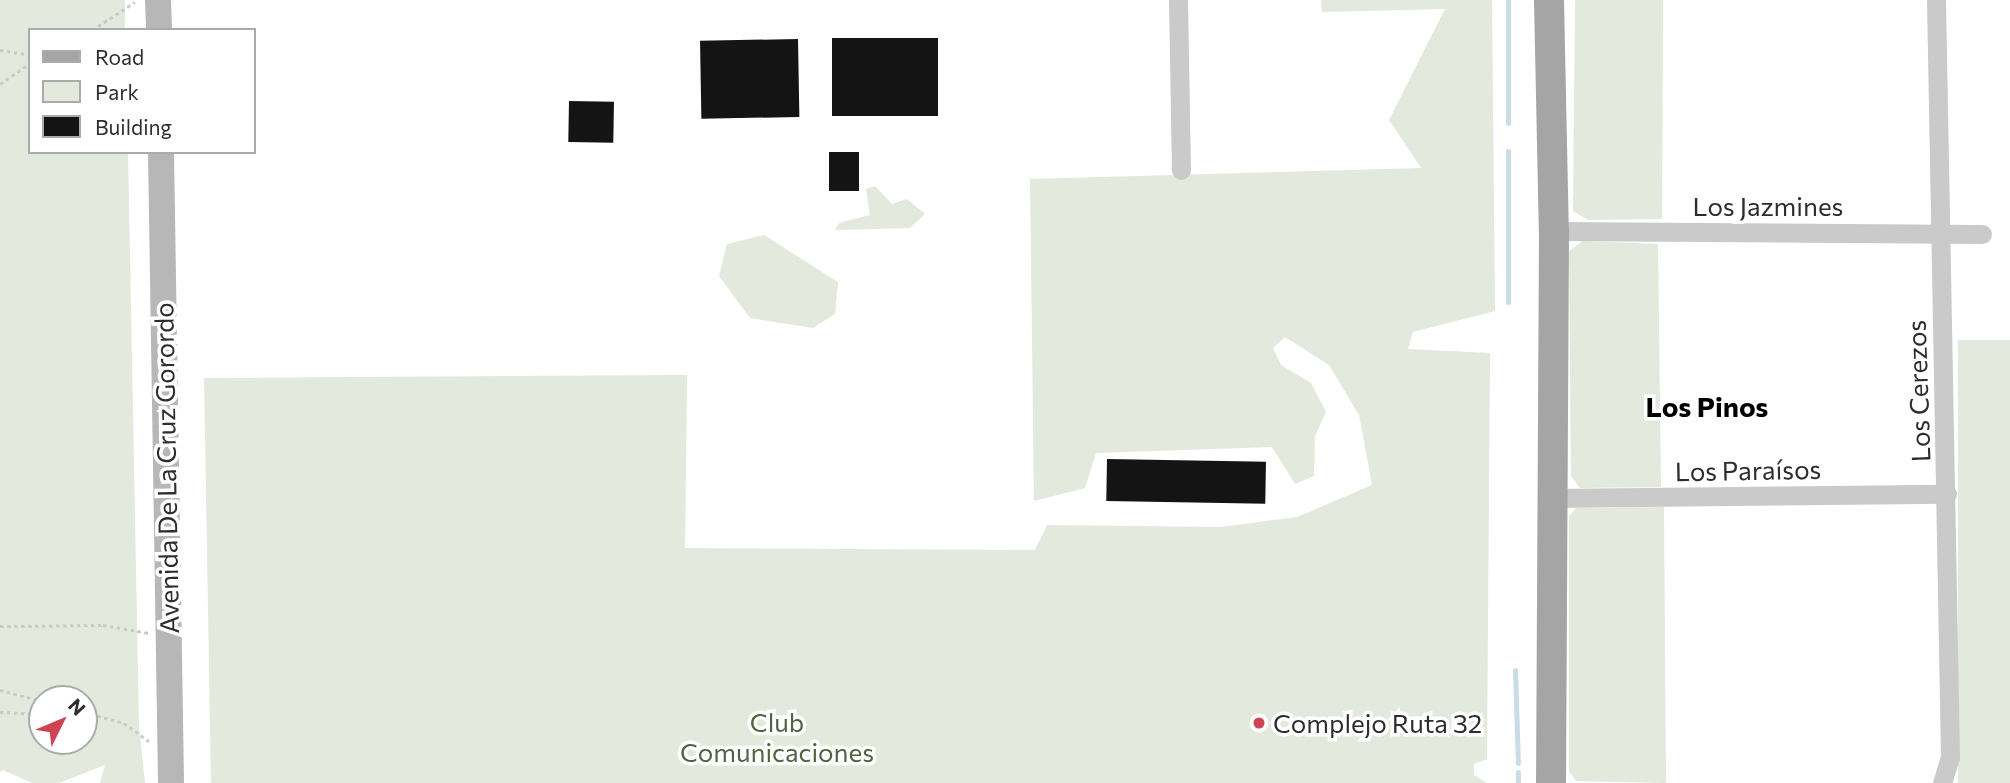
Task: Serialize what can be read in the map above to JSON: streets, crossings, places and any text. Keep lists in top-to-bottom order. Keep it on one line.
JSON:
{"streets":{"main road":["Avenida De La Cruz Gorordo"],"street":["Los Jazmines","Los Cerezos","Los Paraísos"]},"crossings":[["Los Jazmines","Los Cerezos"],["Los Cerezos","Los Paraísos"]],"districts":["Los Pinos"],"parks":["Club Comunicaciones"],"places":["Complejo Ruta 32"],"legend":["Road","Park","Building"],"north":"top right"}
